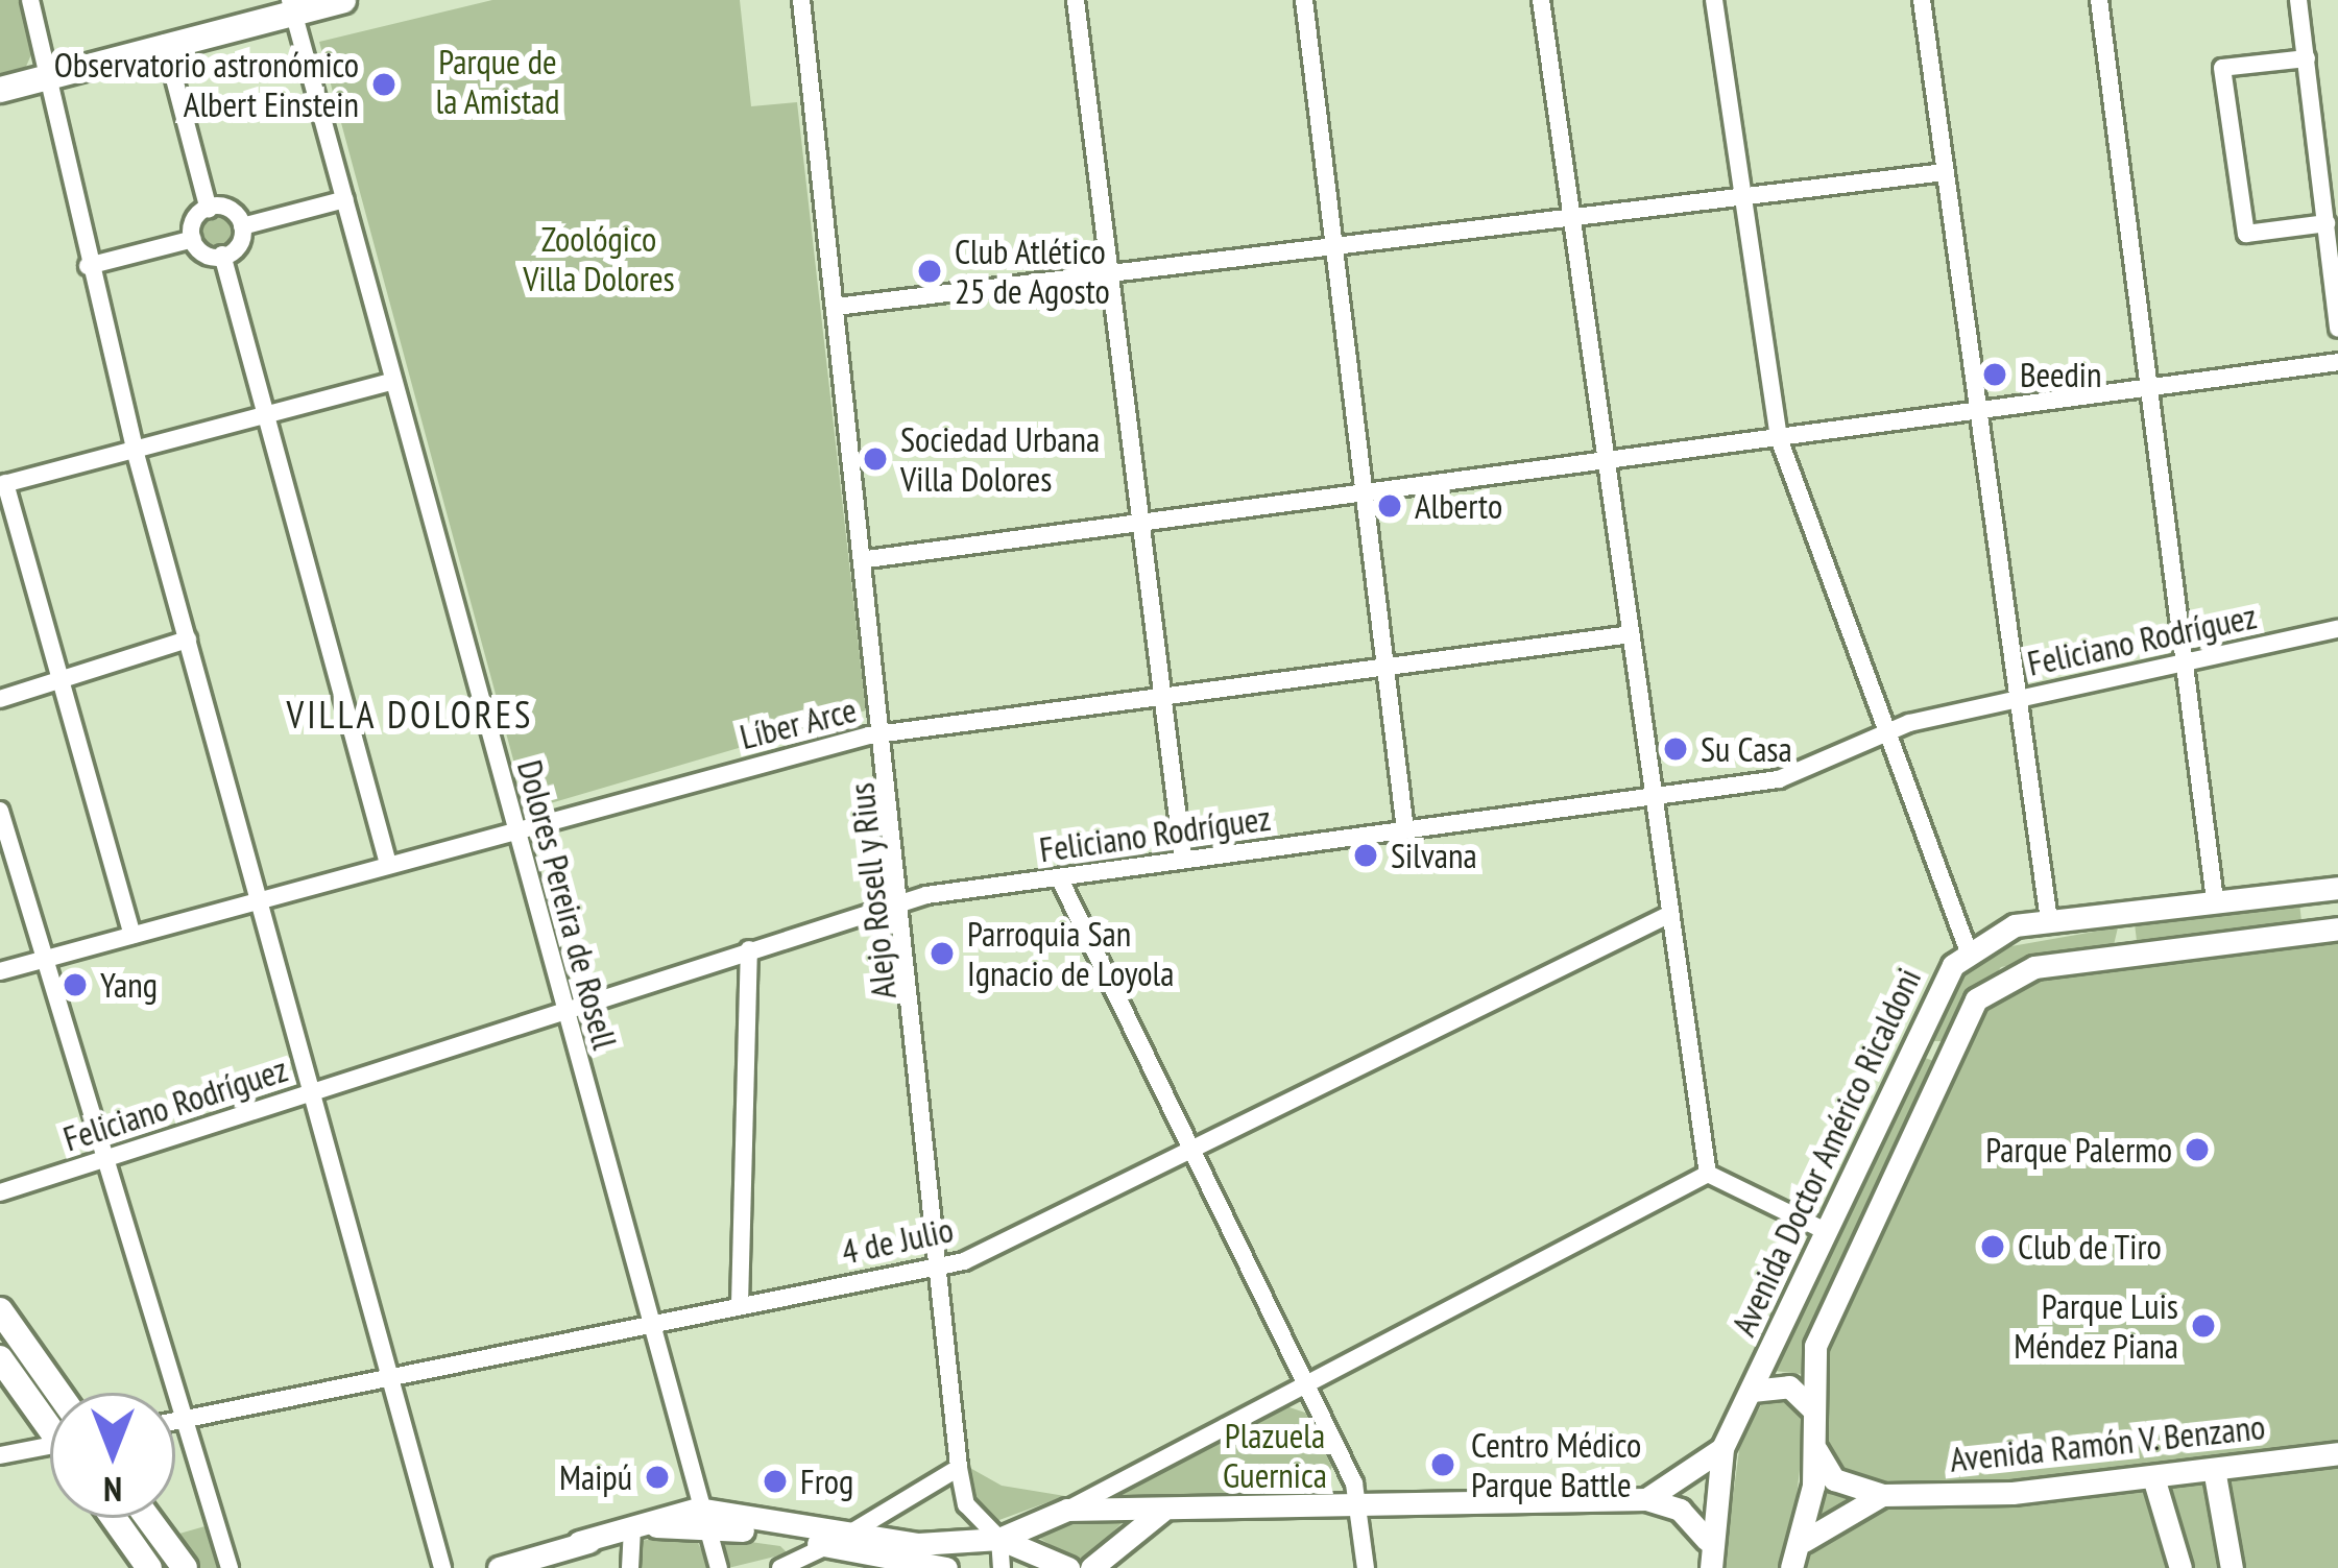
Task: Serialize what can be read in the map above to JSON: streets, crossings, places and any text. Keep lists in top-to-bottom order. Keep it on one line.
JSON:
{"streets":{"street":["Feliciano Rodríguez","Líber Arce","Alejo Rosell y Rius","Dolores Pereira de Rosell","Avenida Doctor Américo Ricaldoni","4 de Julio","Avenida Ramón V. Benzano"]},"crossings":[["Feliciano Rodríguez","Alejo Rosell y Rius"],["Feliciano Rodríguez","Dolores Pereira de Rosell"],["Líber Arce","Alejo Rosell y Rius"],["Líber Arce","Dolores Pereira de Rosell"],["Alejo Rosell y Rius","4 de Julio"],["Dolores Pereira de Rosell","4 de Julio"],["Avenida Doctor Américo Ricaldoni","Avenida Ramón V. Benzano"]],"districts":["VILLA DOLORES"],"parks":["Parque de la Amistad","Zoológico Villa Dolores","Plazuela Guernica"],"places":["Observatorio astronómico Albert Einstein","Club Atlético 25 de Agosto","Beedin","Sociedad Urbana Villa Dolores","Alberto","Su Casa","Silvana","Parroquia San Ignacio de Loyola","Yang","Parque Palermo","Club de Tiro","Parque Luis Méndez Piana","Centro Médico Parque Battle","Maipú","Frog"],"north":"bottom"}
